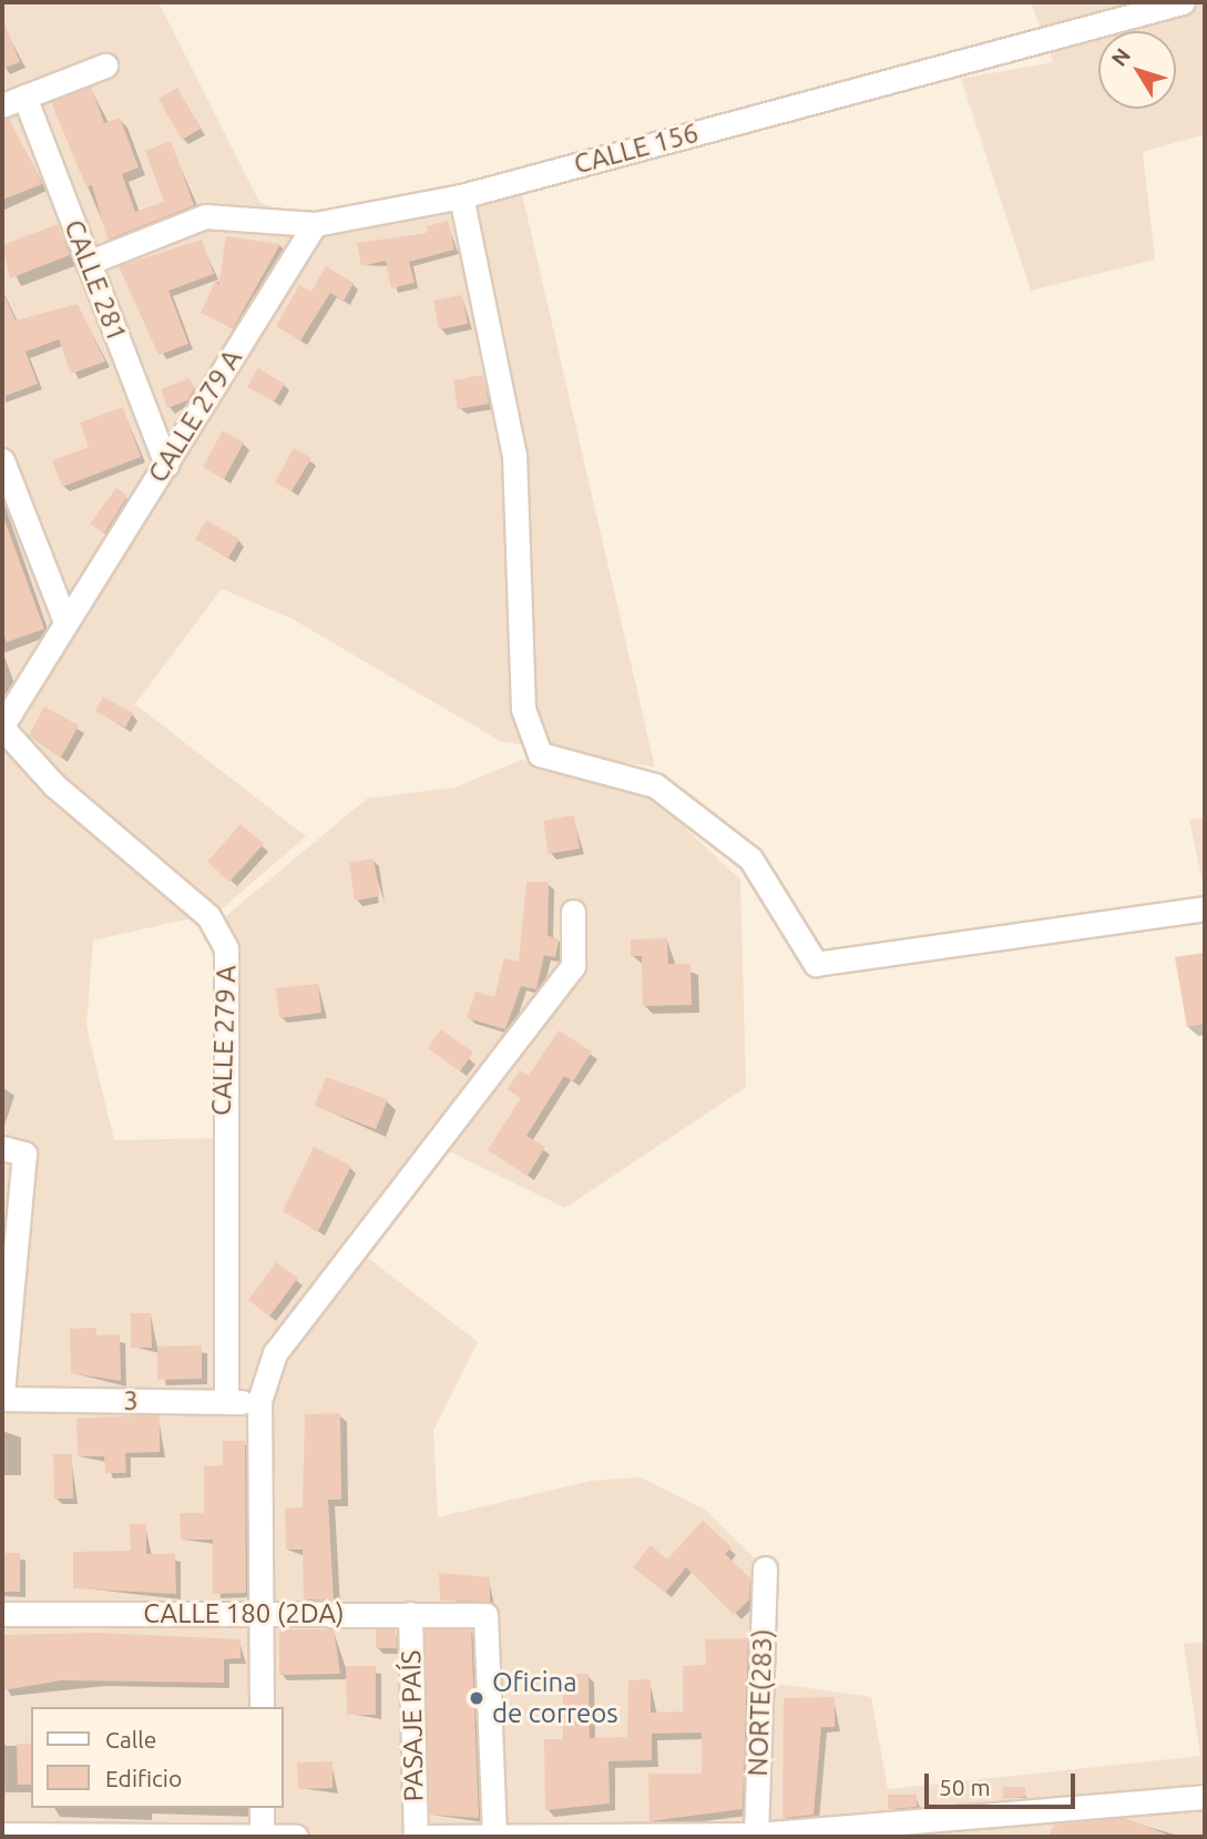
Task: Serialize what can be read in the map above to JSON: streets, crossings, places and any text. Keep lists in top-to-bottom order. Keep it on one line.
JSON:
{"streets":{"street":["CALLE 156","CALLE 281","CALLE 279 A","3","CALLE 180 (2DA)","NORTE(283)","PASAJE PAÍS"]},"crossings":[["CALLE 156","CALLE 281"],["CALLE 156","CALLE 279 A"],["CALLE 281","CALLE 279 A"],["CALLE 279 A","3"],["CALLE 180 (2DA)","PASAJE PAÍS"]],"places":["Oficina de correos"],"legend":["Calle","Edificio"],"scale_bar":"50 m","north":"top left"}
